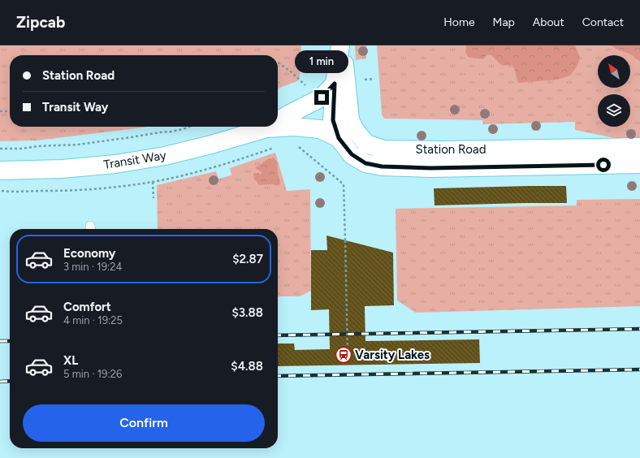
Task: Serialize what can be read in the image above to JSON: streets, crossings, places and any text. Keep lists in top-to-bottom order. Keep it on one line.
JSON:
{"streets":{"street":["Station Road","Transit Way"]},"crossings":[["Station Road","Transit Way"]],"places":{"station":["Varsity Lakes"]},"north":"top left","page":{"header":"Zipcab","nav":["Home","Map","About","Contact"],"bubble":"1 min","banner":["Station Road","Transit Way"],"list":[{"name":"Economy","note":"3 min · 19:24","value":"$2.87"},{"name":"Comfort","note":"4 min · 19:25","value":"$3.88"},{"name":"XL","note":"5 min · 19:26","value":"$4.88"}],"buttons":"Confirm"}}
